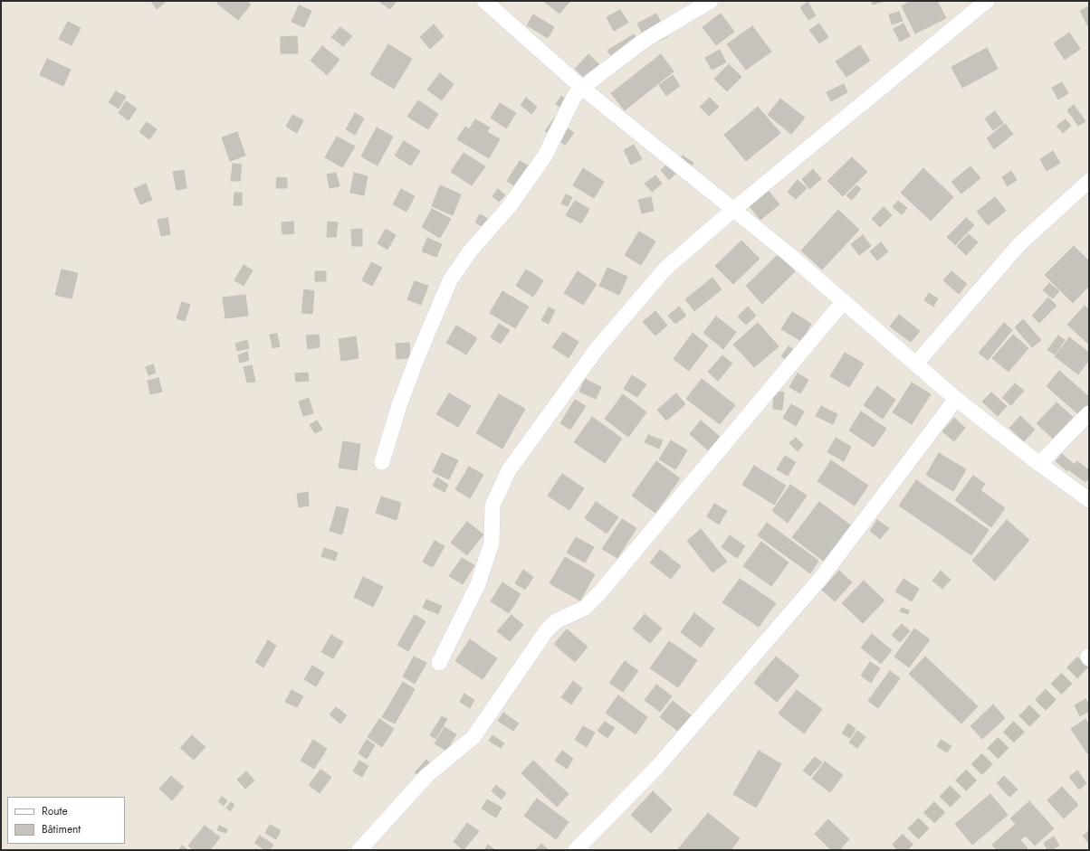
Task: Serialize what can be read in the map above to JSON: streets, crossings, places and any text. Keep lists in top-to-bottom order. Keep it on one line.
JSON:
{"legend":["Route","Bâtiment"]}
